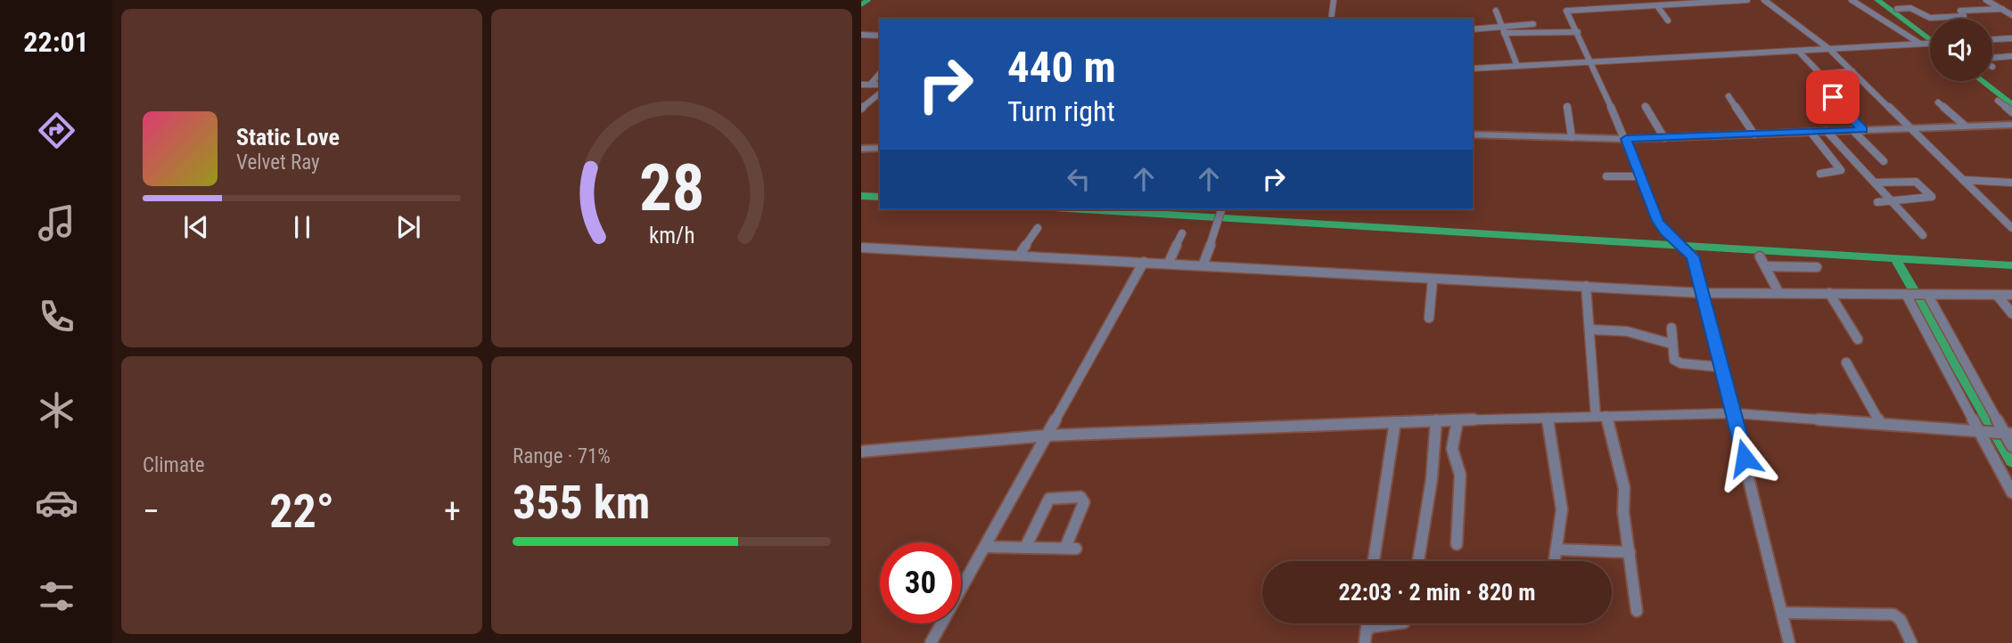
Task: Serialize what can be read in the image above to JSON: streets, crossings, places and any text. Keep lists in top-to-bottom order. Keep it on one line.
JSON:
{"page":{"tabs":"22:01","turn":["440 m","Turn right"],"song":["Static Love","Velvet Ray"],"tile":["Climate",["Range · 71%","355 km"]],"heat":["−","22°","+"],"limit":"30","trip":"22:03 · 2 min · 820 m","gauge":["28","km/h"]}}
